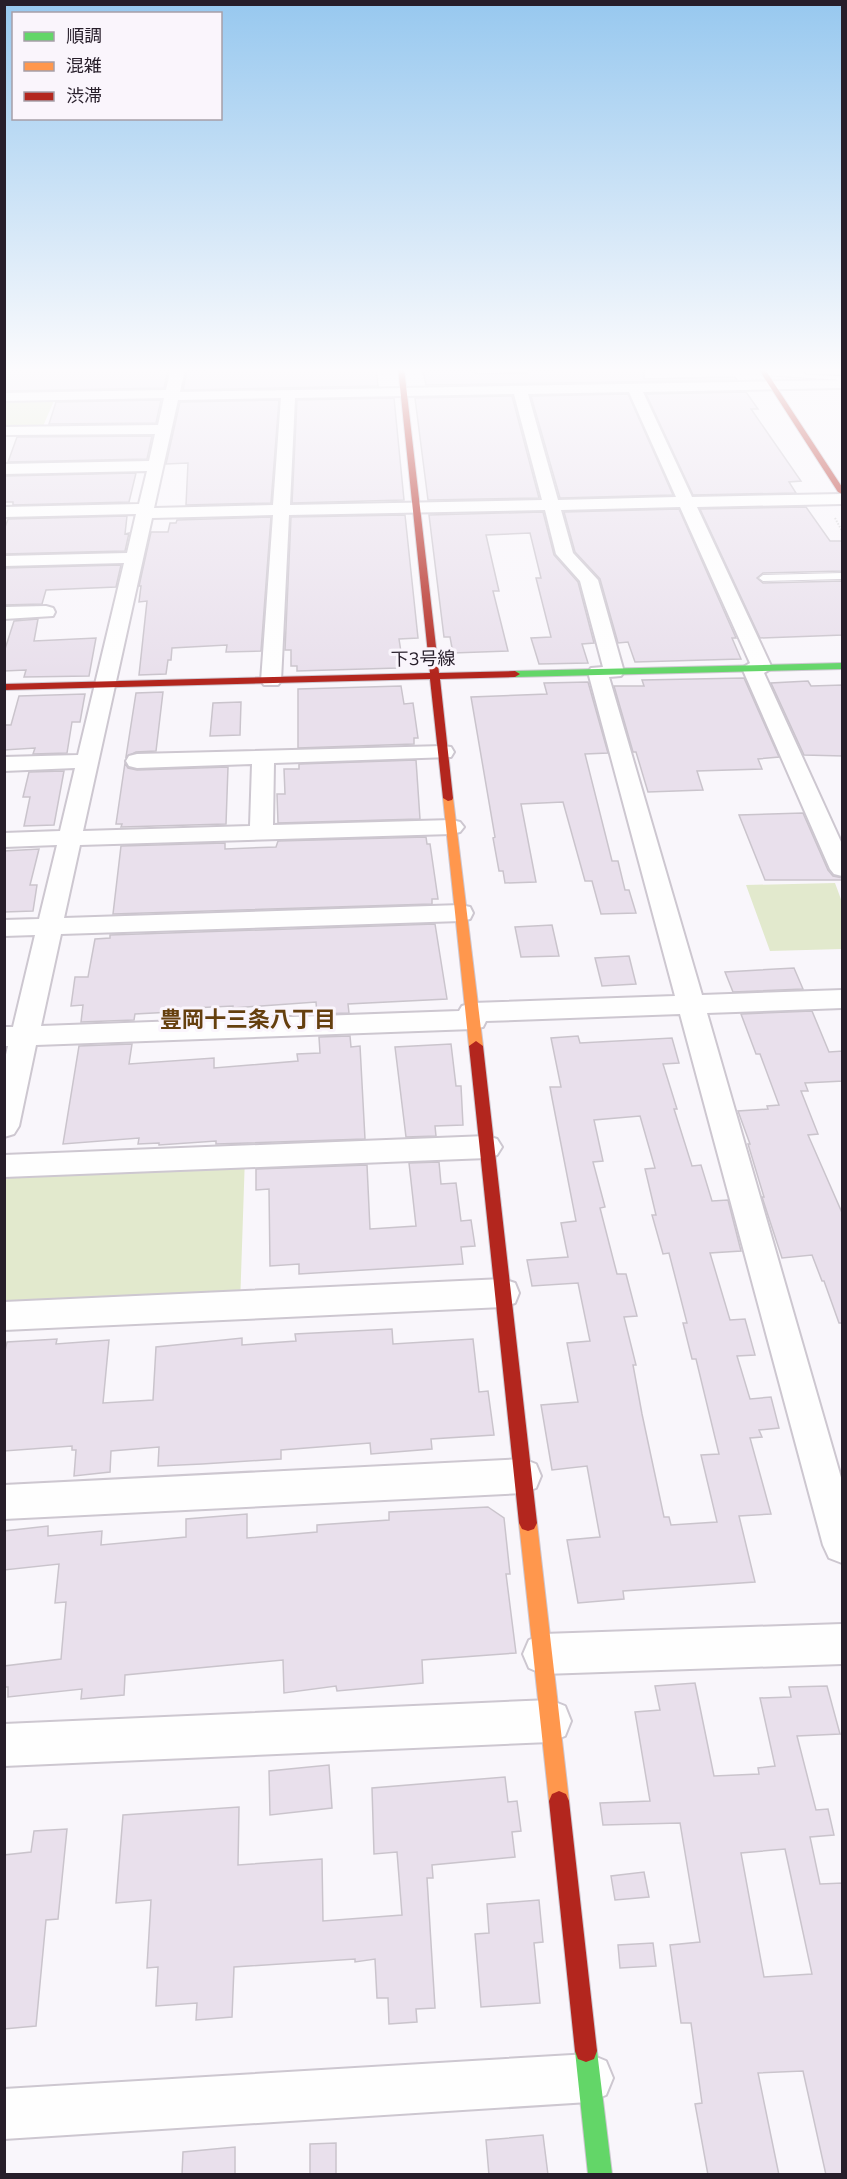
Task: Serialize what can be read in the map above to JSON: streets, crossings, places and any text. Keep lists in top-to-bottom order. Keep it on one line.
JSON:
{"streets":{"street":["下3号線"]},"districts":["豊岡十三条八丁目"],"legend":["順調","混雑","渋滞"]}
